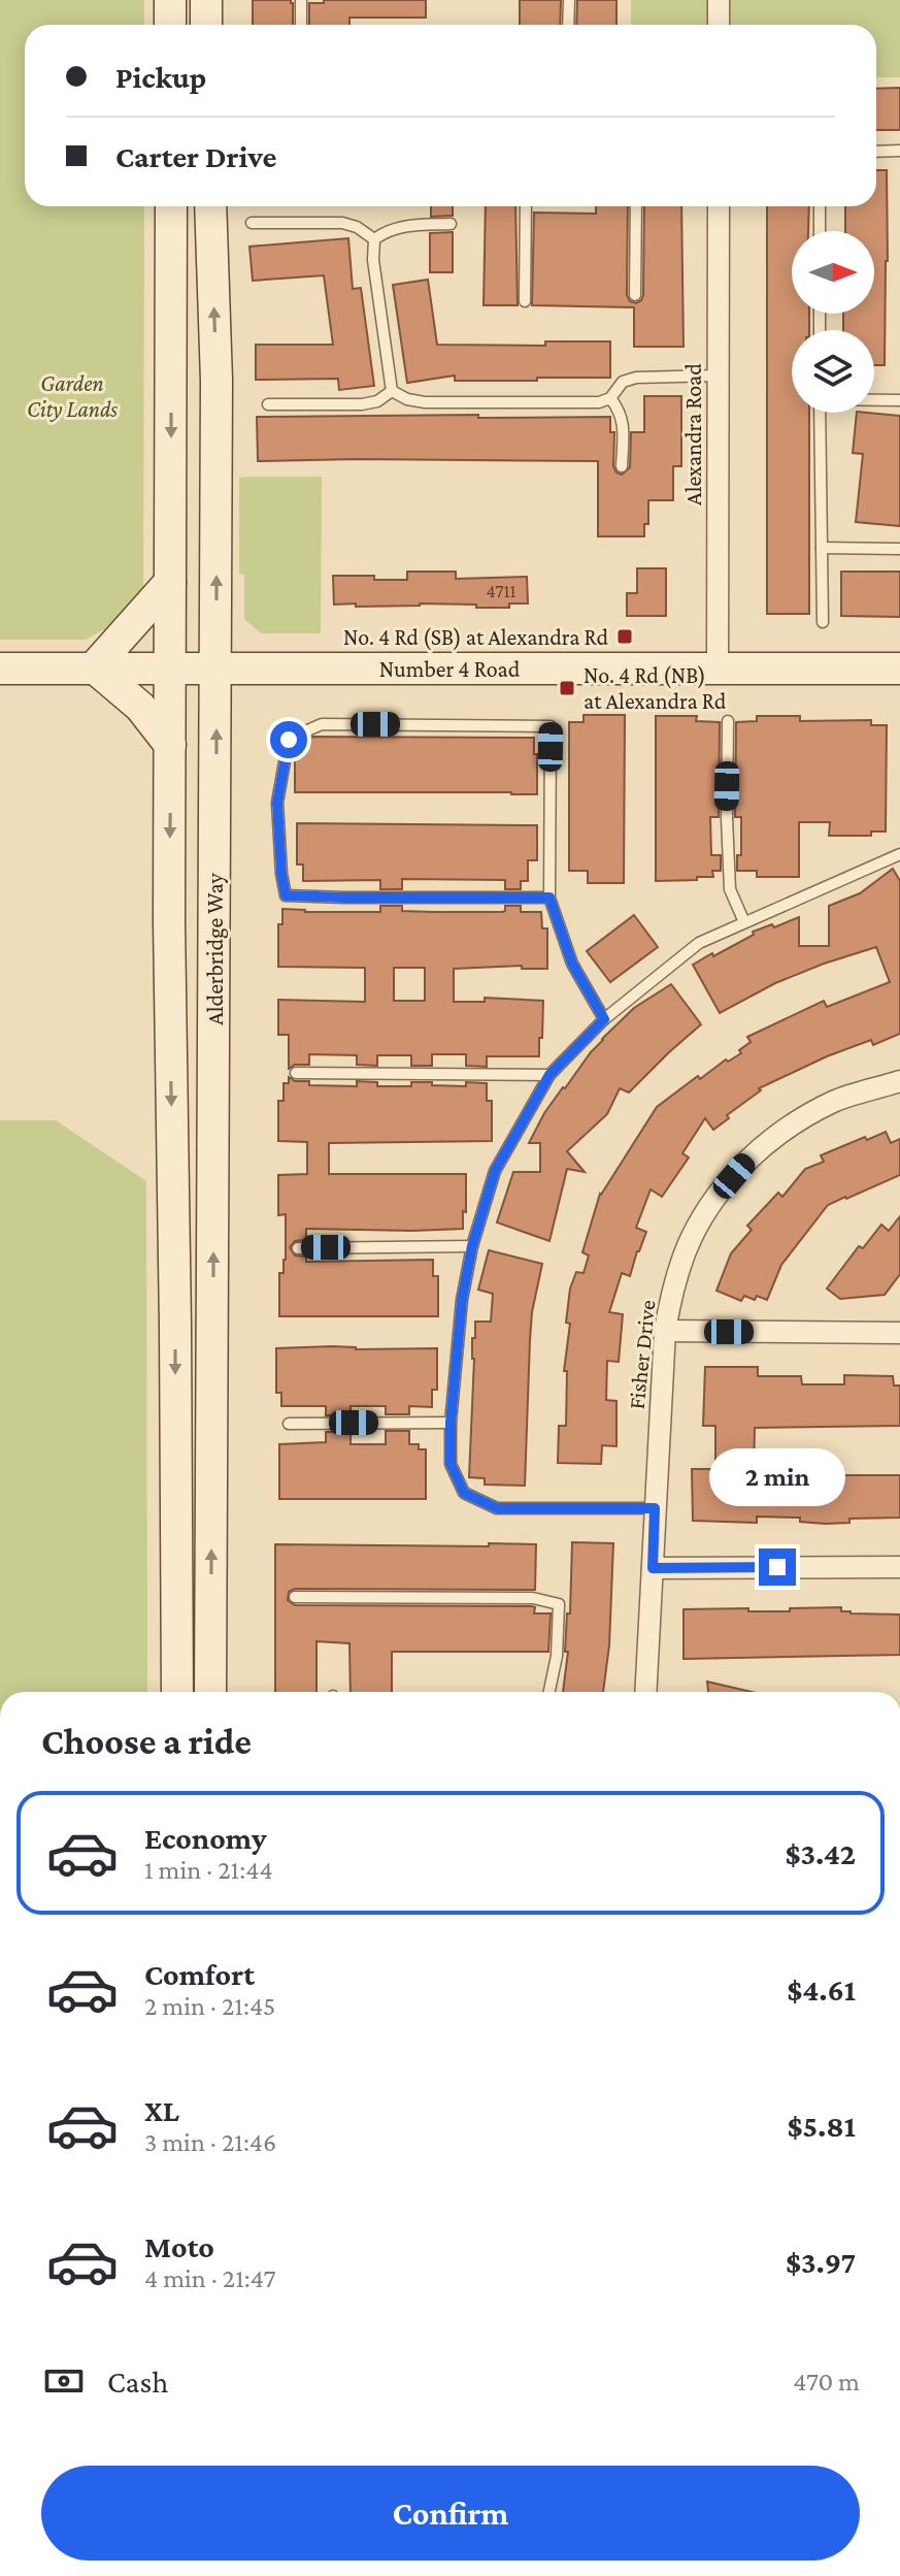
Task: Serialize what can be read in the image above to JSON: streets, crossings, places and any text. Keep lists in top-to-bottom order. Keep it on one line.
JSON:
{"streets":{"main road":["Number 4 Road","Alderbridge Way"],"street":["Alexandra Road","Fisher Drive"]},"crossings":[["Alexandra Road","Number 4 Road"],["Number 4 Road","Alderbridge Way"]],"parks":["Garden City Lands"],"places":{"transit":["No. 4 Rd (SB) at Alexandra Rd","No. 4 Rd (NB) at Alexandra Rd"]},"house_numbers":["4711"],"north":"right","page":{"banner":["Pickup","Carter Drive"],"bubble":"2 min","heading":"Choose a ride","list":[{"name":"Economy","note":"1 min · 21:44","value":"$3.42"},{"name":"Comfort","note":"2 min · 21:45","value":"$4.61"},{"name":"XL","note":"3 min · 21:46","value":"$5.81"},{"name":"Moto","note":"4 min · 21:47","value":"$3.97"}],"pay":["Cash","470 m"],"buttons":"Confirm"}}
